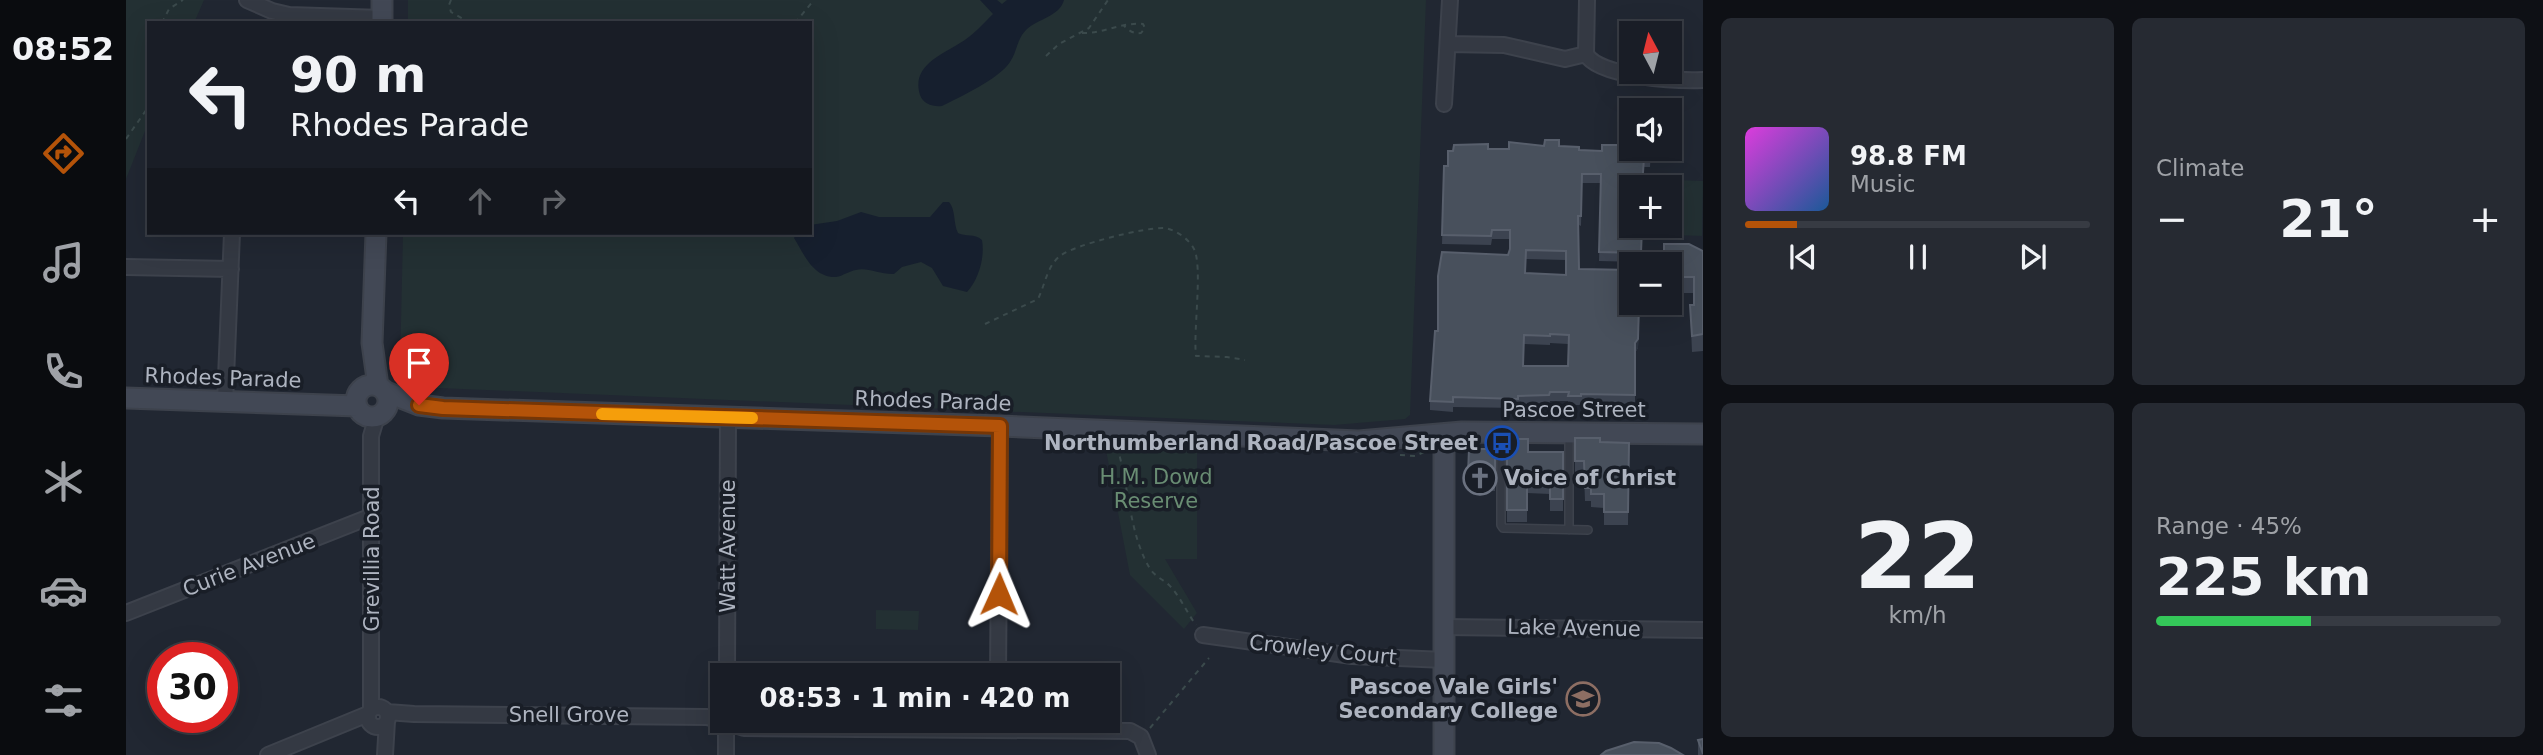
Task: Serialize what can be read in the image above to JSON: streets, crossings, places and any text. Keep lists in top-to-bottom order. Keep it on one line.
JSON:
{"streets":{"main road":["Rhodes Parade","Pascoe Street"],"street":["Watt Avenue","Grevillia Road","Curie Avenue","Lake Avenue","Crowley Court","Snell Grove"]},"crossings":[["Rhodes Parade","Pascoe Street"],["Rhodes Parade","Watt Avenue"],["Rhodes Parade","Grevillia Road"],["Grevillia Road","Curie Avenue"],["Grevillia Road","Snell Grove"]],"parks":["H.M. Dowd Reserve"],"places":{"bus stop":["Northumberland Road/Pascoe Street"],"church":["Voice of Christ"],"school or university":["Pascoe Vale Girls' Secondary College"]},"north":"top","page":{"tabs":"08:52","tile":["Climate",["22","km/h"],["Range · 45%","225 km"]],"map_buttons":["+","−"],"turn":["90 m","Rhodes Parade"],"song":["98.8 FM","Music"],"heat":["−","21°","+"],"limit":"30","trip":"08:53 · 1 min · 420 m"}}
